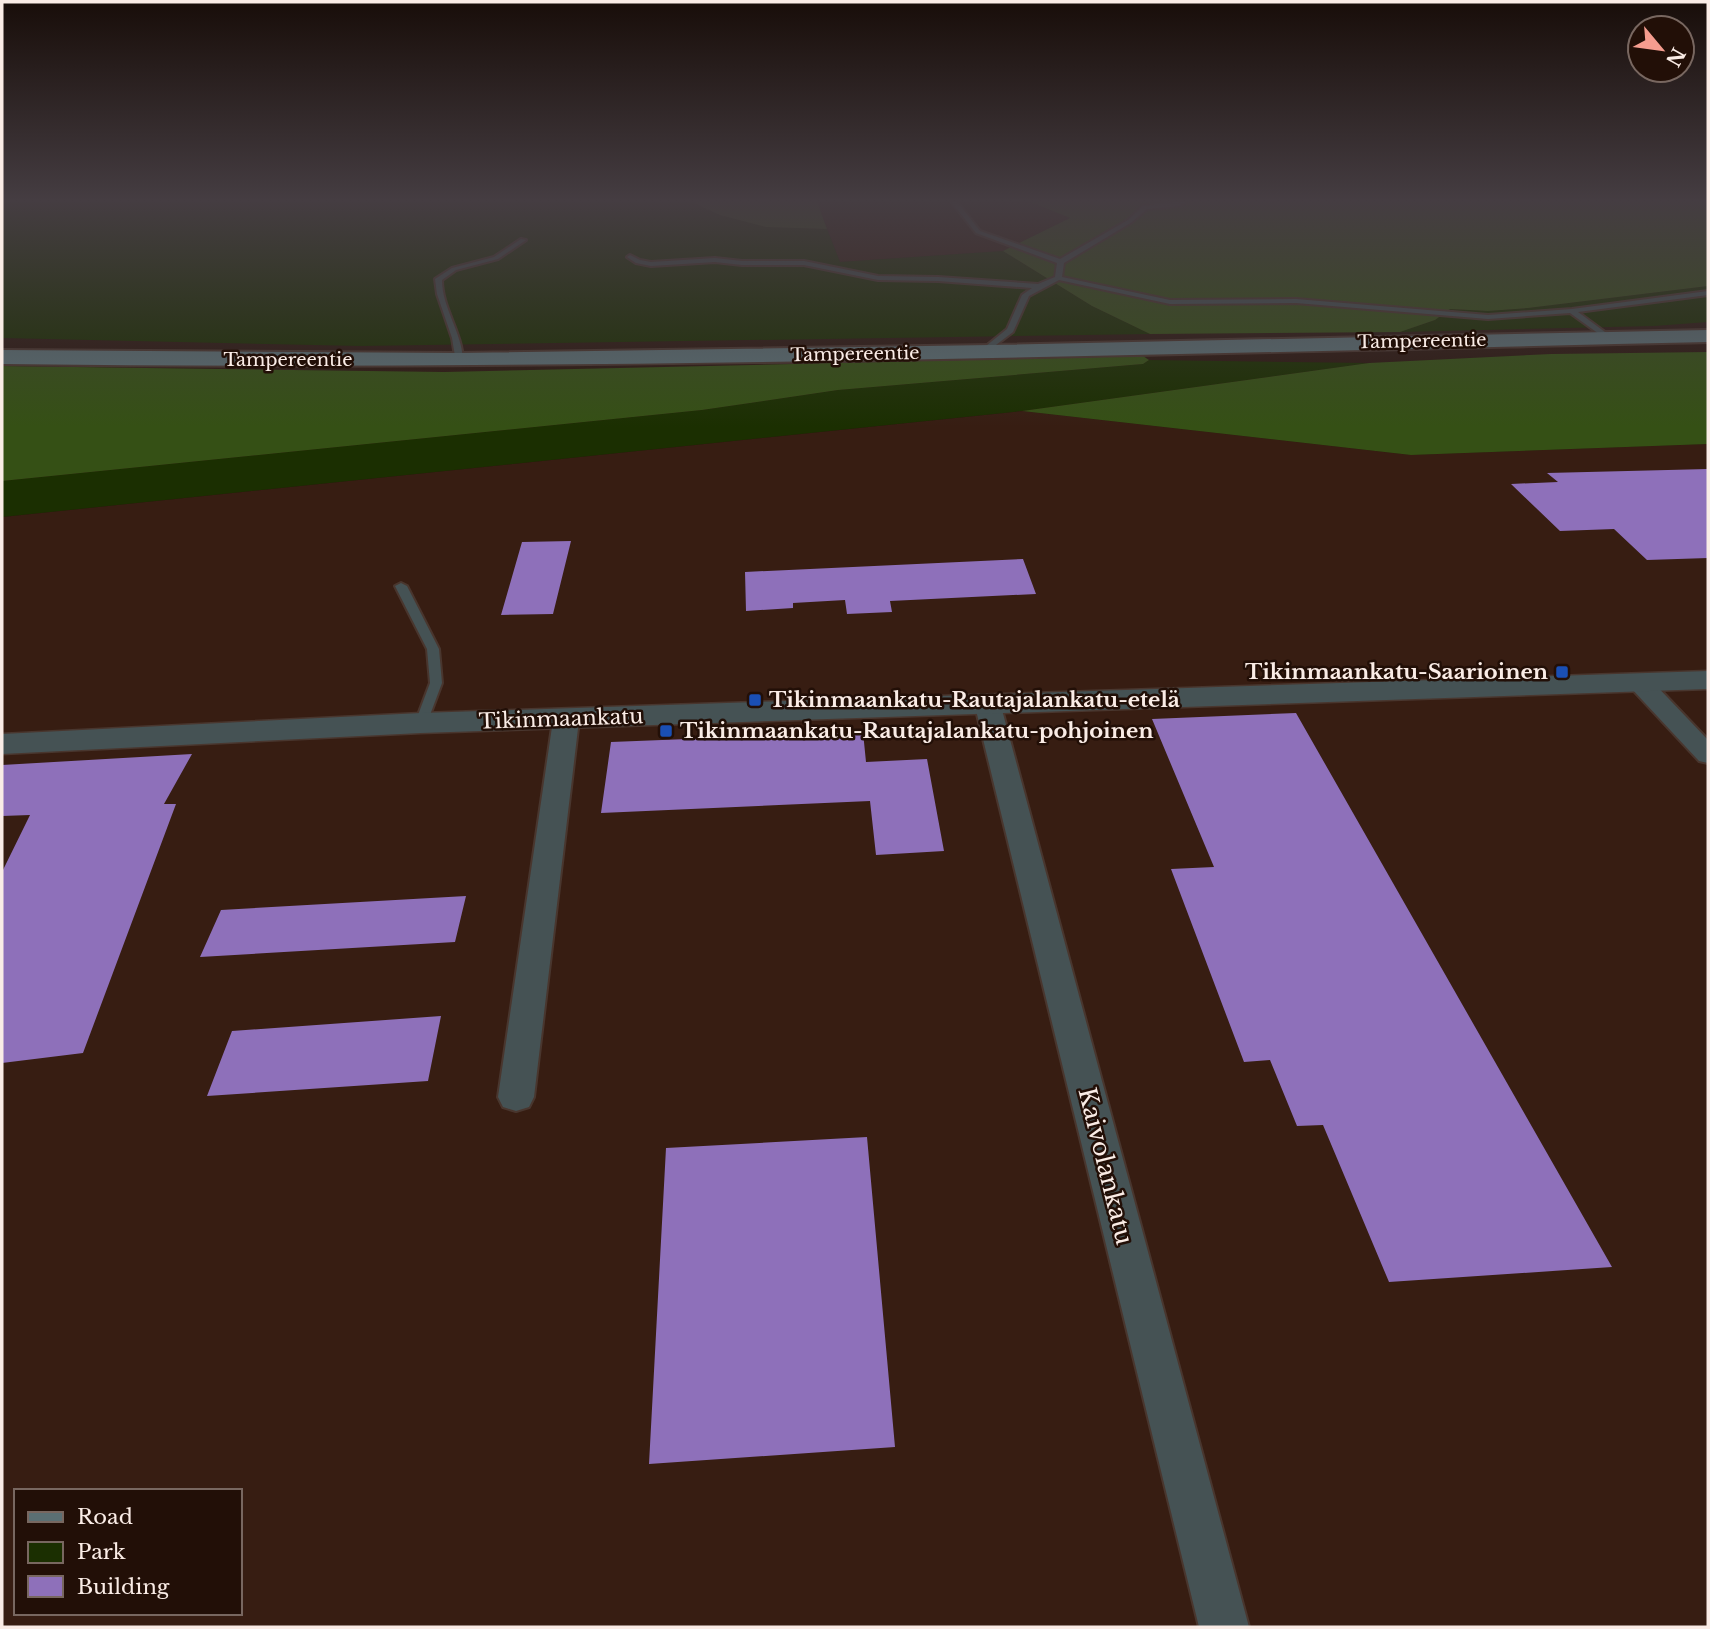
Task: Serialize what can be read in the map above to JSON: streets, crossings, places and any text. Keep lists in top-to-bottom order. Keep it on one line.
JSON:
{"streets":{"main road":["Tampereentie"],"street":["Tikinmaankatu","Kaivolankatu"]},"crossings":[["Tikinmaankatu","Kaivolankatu"]],"places":{"transit":["Tikinmaankatu-Saarioinen","Tikinmaankatu-Rautajalankatu-etelä","Tikinmaankatu-Rautajalankatu-pohjoinen"]},"legend":["Road","Park","Building"],"north":"bottom right"}
